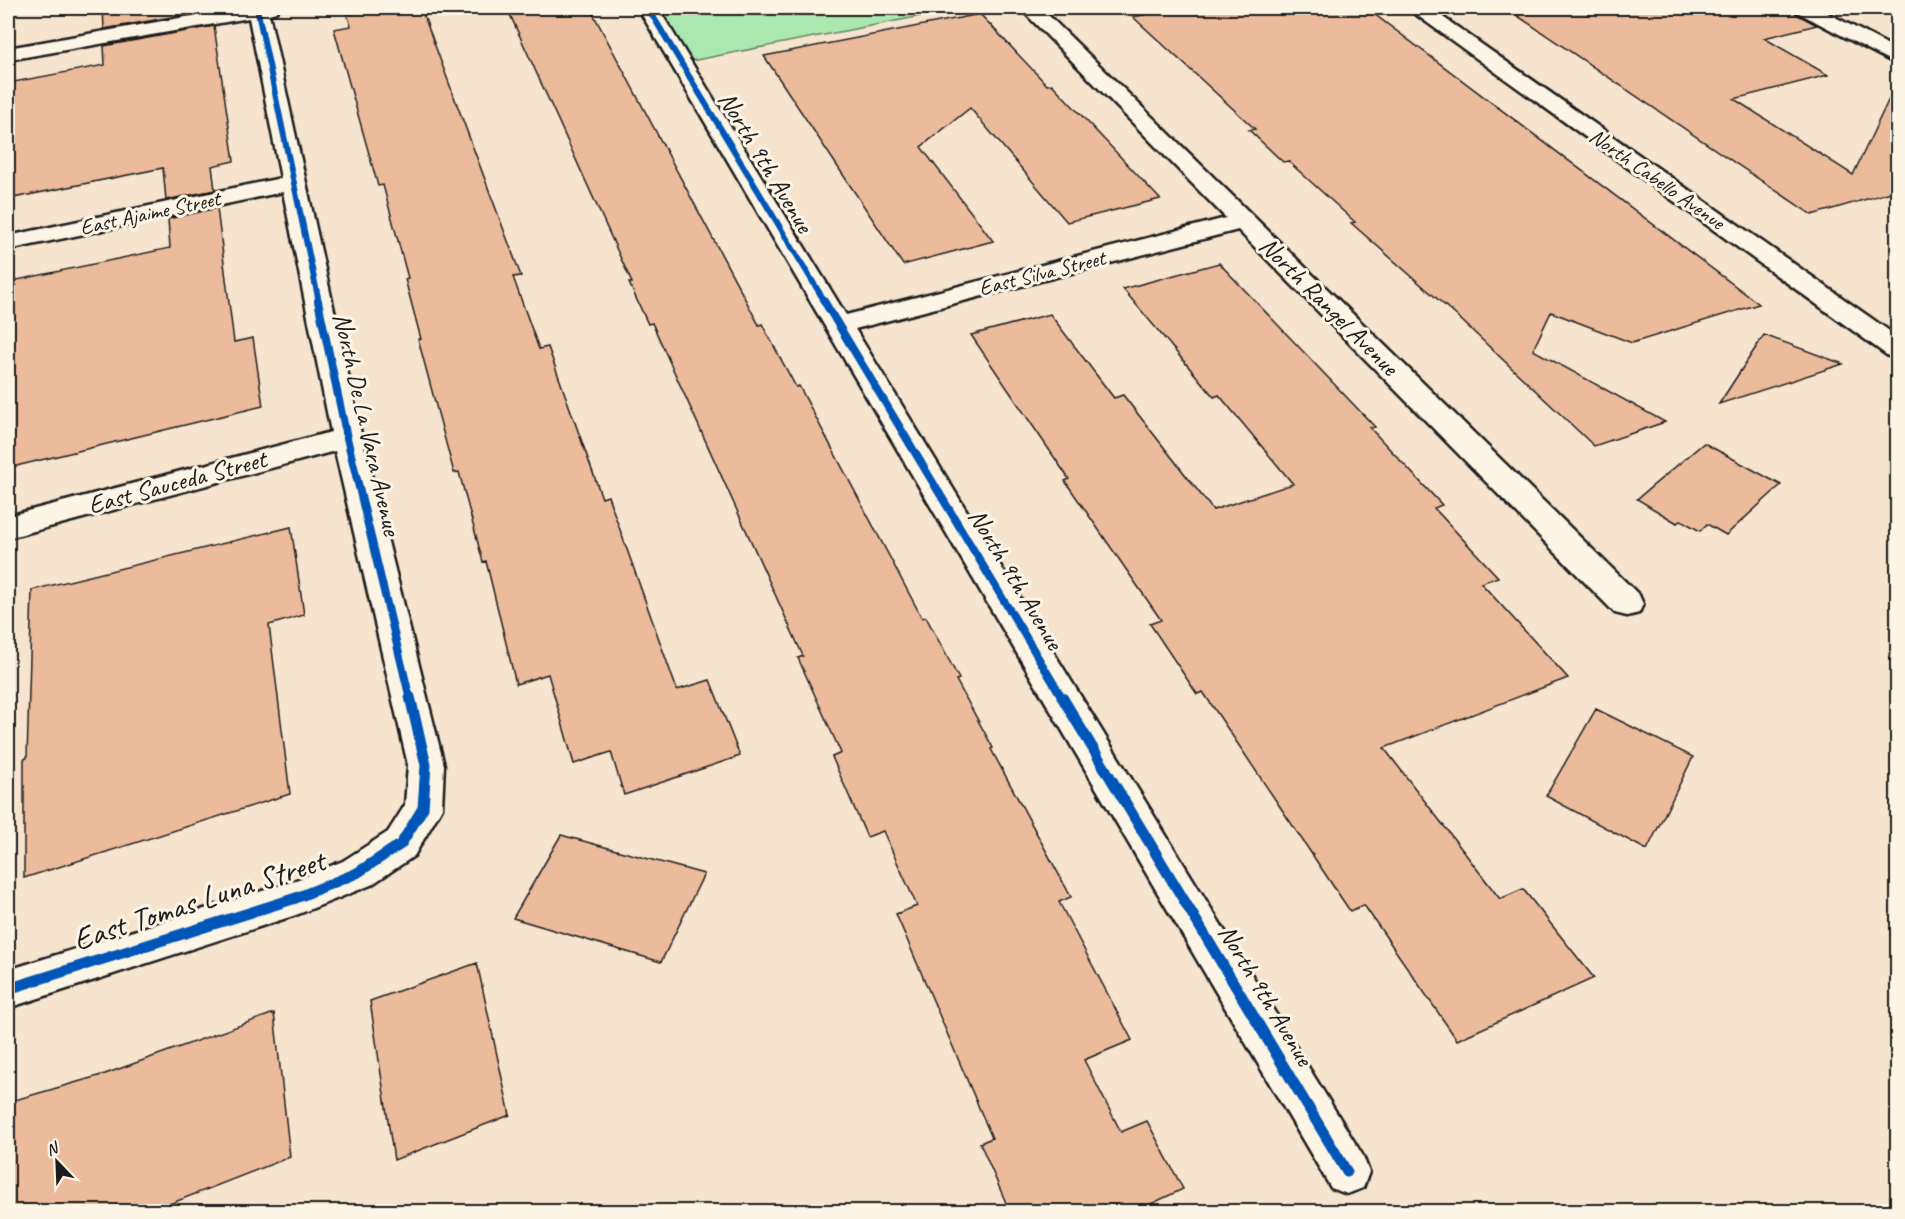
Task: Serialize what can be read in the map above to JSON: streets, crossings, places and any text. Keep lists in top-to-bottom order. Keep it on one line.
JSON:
{"streets":{"street":["North 9th Avenue","North Cabello Avenue","East Ajaime Street","East Silva Street","North Rangel Avenue","North De La Vara Avenue","East Sauceda Street","East Tomas Luna Street"]},"crossings":[["North 9th Avenue","East Silva Street"],["East Ajaime Street","North De La Vara Avenue"],["East Silva Street","North Rangel Avenue"],["North De La Vara Avenue","East Sauceda Street"],["North De La Vara Avenue","East Tomas Luna Street"]],"north":"top left"}
